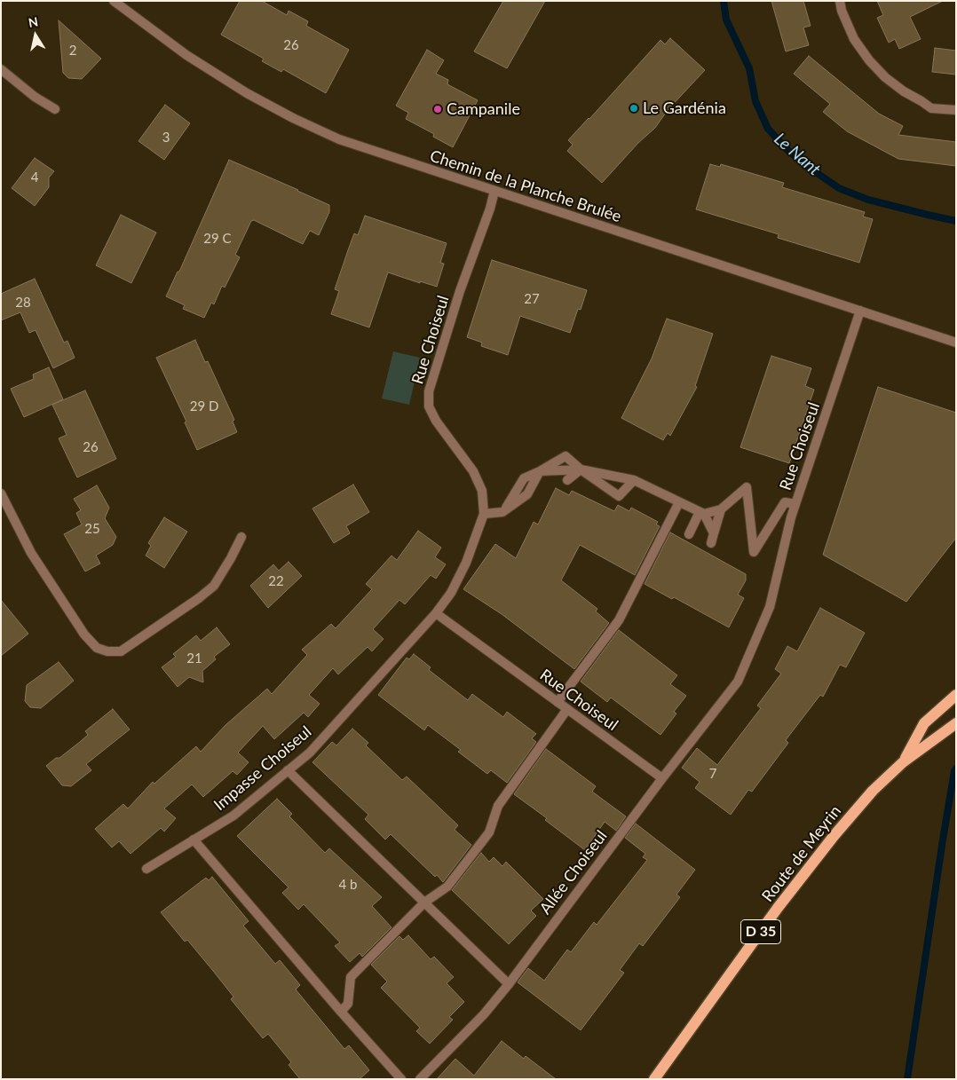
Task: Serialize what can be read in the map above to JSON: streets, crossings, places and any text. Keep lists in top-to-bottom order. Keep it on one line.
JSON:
{"streets":{"main road":["Route de Meyrin","D 35"],"street":["Chemin de la Planche Brulée","Rue Choiseul","Impasse Choiseul","Allée Choiseul"]},"crossings":[["Chemin de la Planche Brulée","Rue Choiseul"],["Rue Choiseul","Impasse Choiseul"],["Rue Choiseul","Allée Choiseul"]],"water":["Le Nant"],"places":["Le Gardénia","Campanile"],"house_numbers":["26","2","3","4","29 C","27","28","29 D","26","25","22","21","7","4 b"],"north":"top"}
